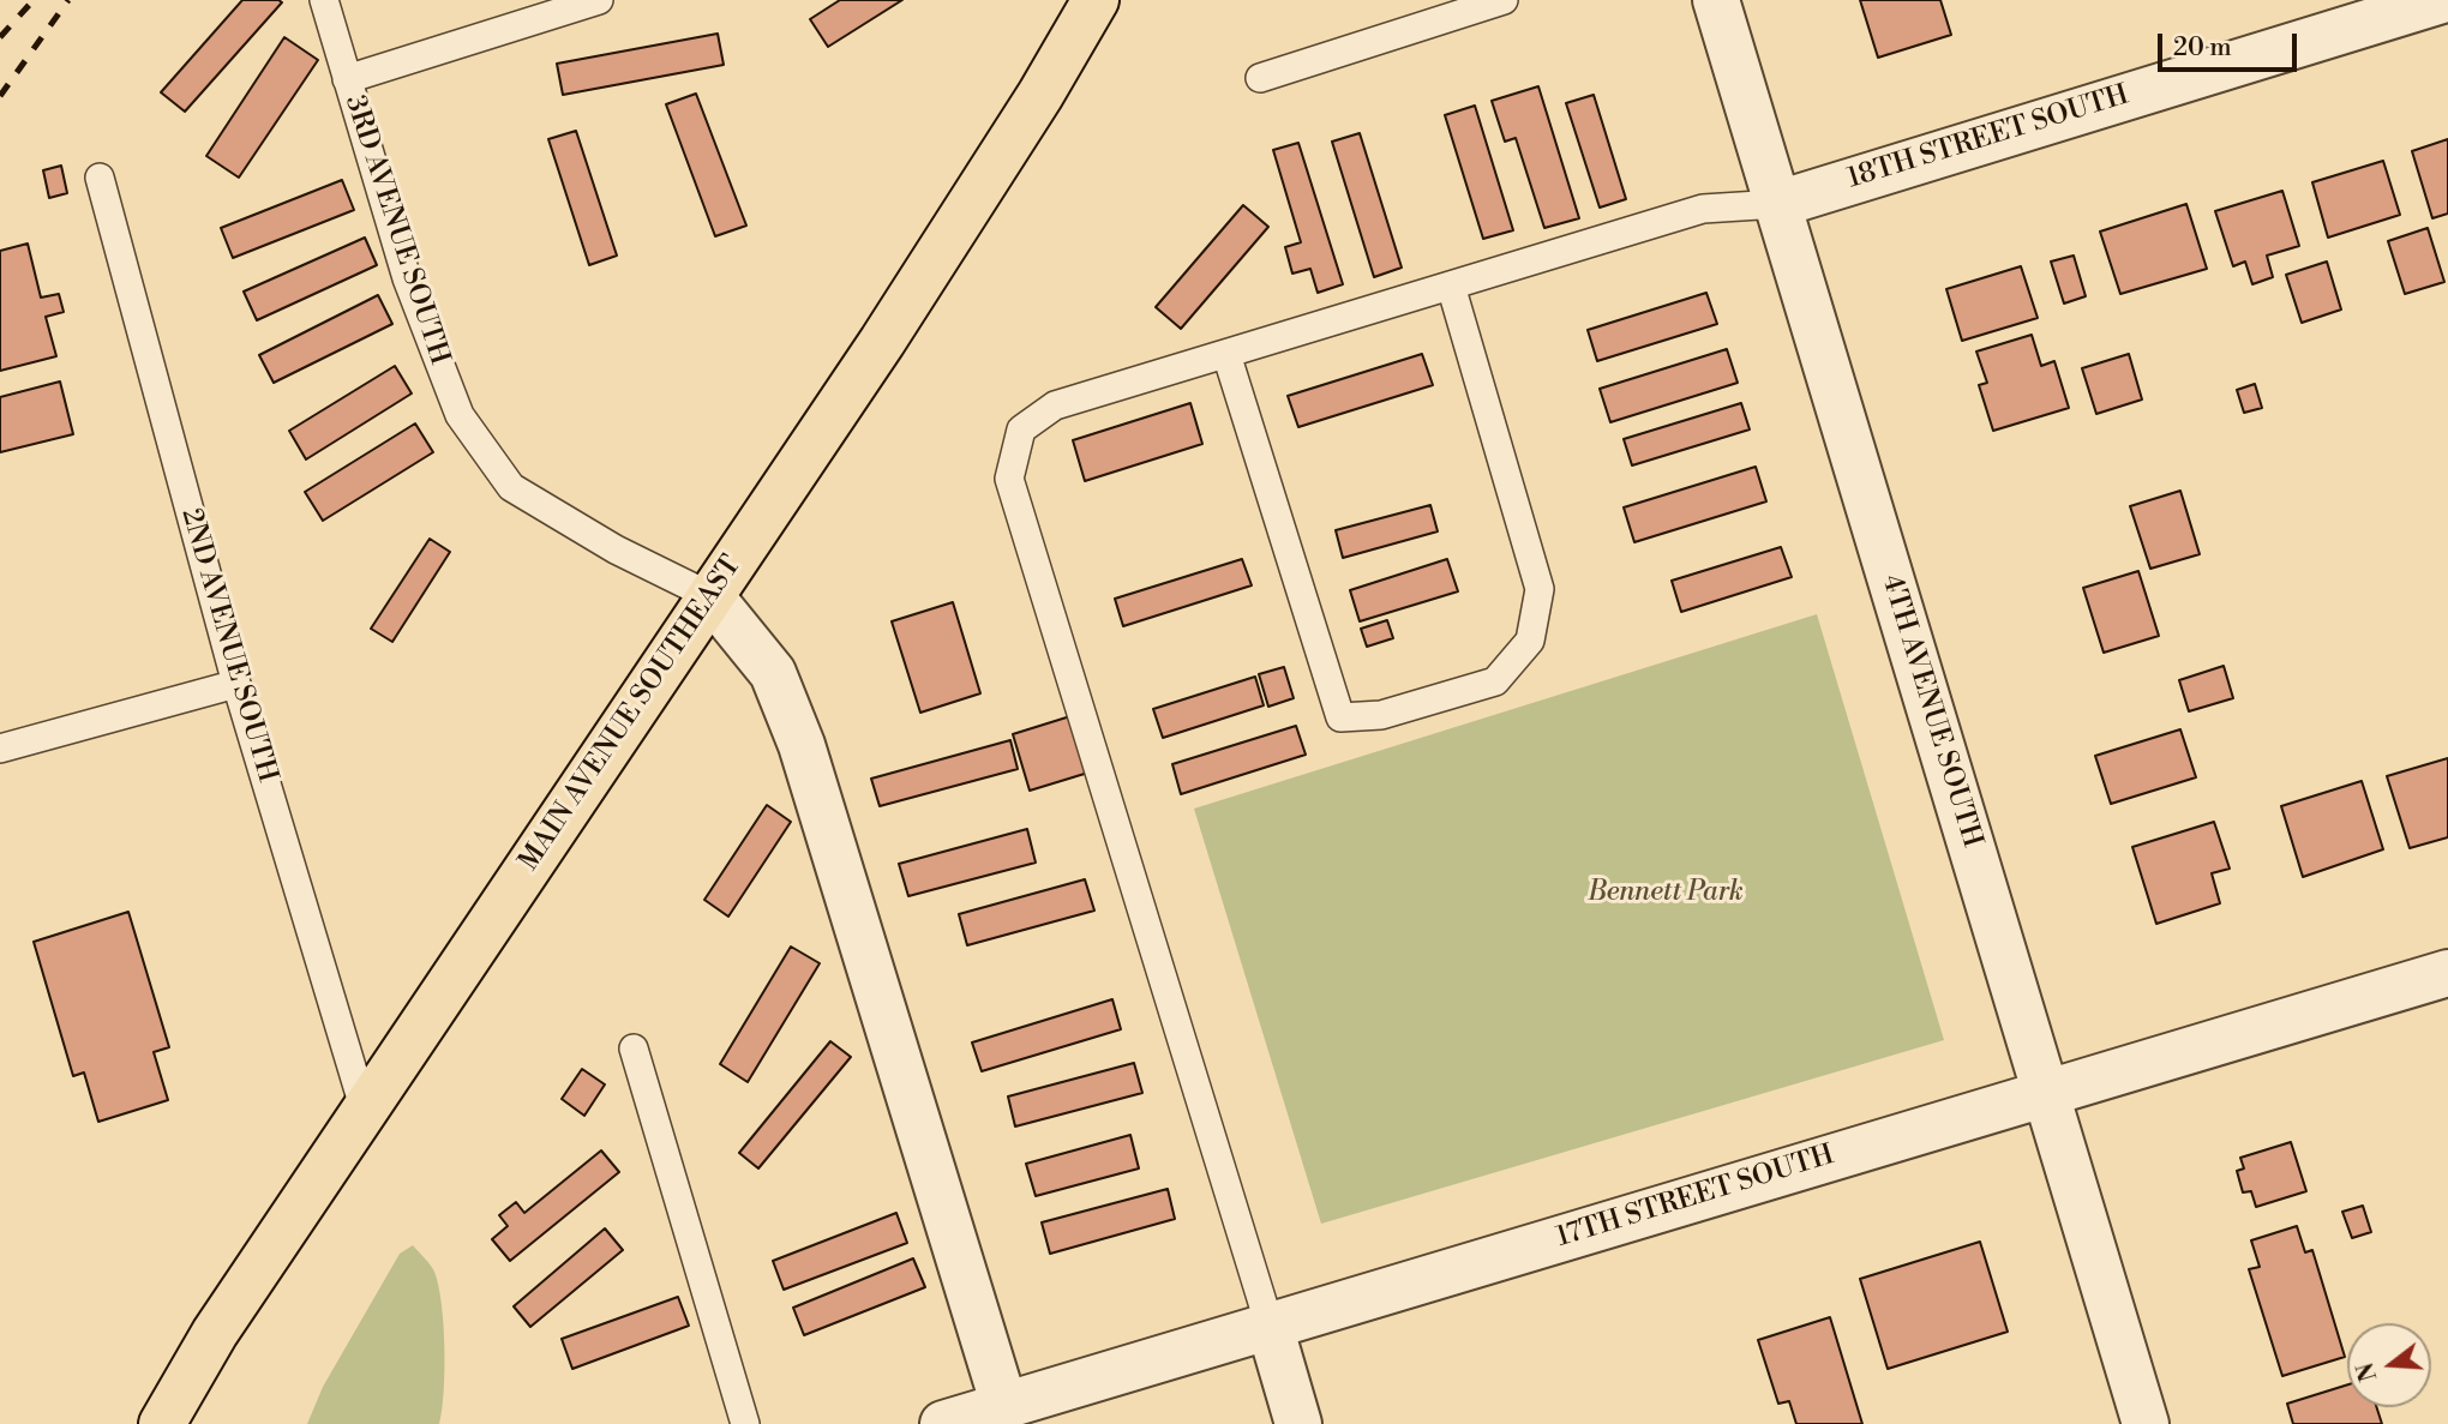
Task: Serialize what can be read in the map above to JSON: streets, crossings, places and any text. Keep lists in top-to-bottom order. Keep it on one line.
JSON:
{"streets":{"main road":["MAIN AVENUE SOUTHEAST"],"street":["18TH STREET SOUTH","4TH AVENUE SOUTH","17TH STREET SOUTH"],"lane":["3RD AVENUE SOUTH","2ND AVENUE SOUTH"]},"crossings":[["18TH STREET SOUTH","4TH AVENUE SOUTH"],["3RD AVENUE SOUTH","MAIN AVENUE SOUTHEAST"],["2ND AVENUE SOUTH","MAIN AVENUE SOUTHEAST"],["4TH AVENUE SOUTH","17TH STREET SOUTH"]],"parks":["Bennett Park"],"scale_bar":"20 m","north":"left"}
